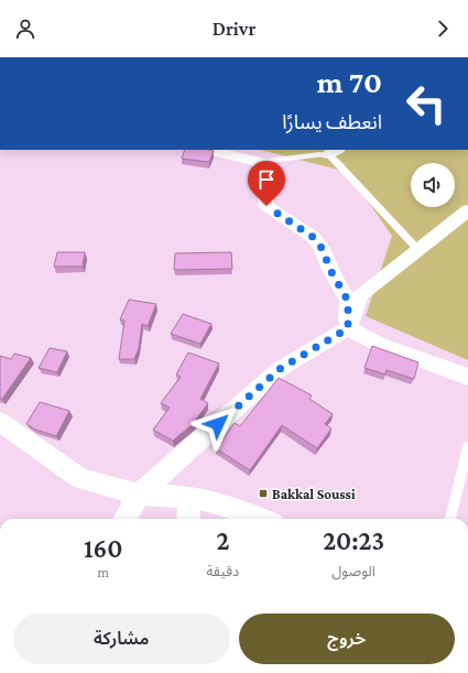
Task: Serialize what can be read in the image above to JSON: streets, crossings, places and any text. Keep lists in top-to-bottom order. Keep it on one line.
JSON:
{"places":{"transit":["Bakkal Soussi"]},"page":{"header":"Drivr","turn":["70 m","انعطف يسارًا"],"eta":["20:23","الوصول","2","دقيقة","160","m"],"buttons":["خروج","مشاركة"]}}
